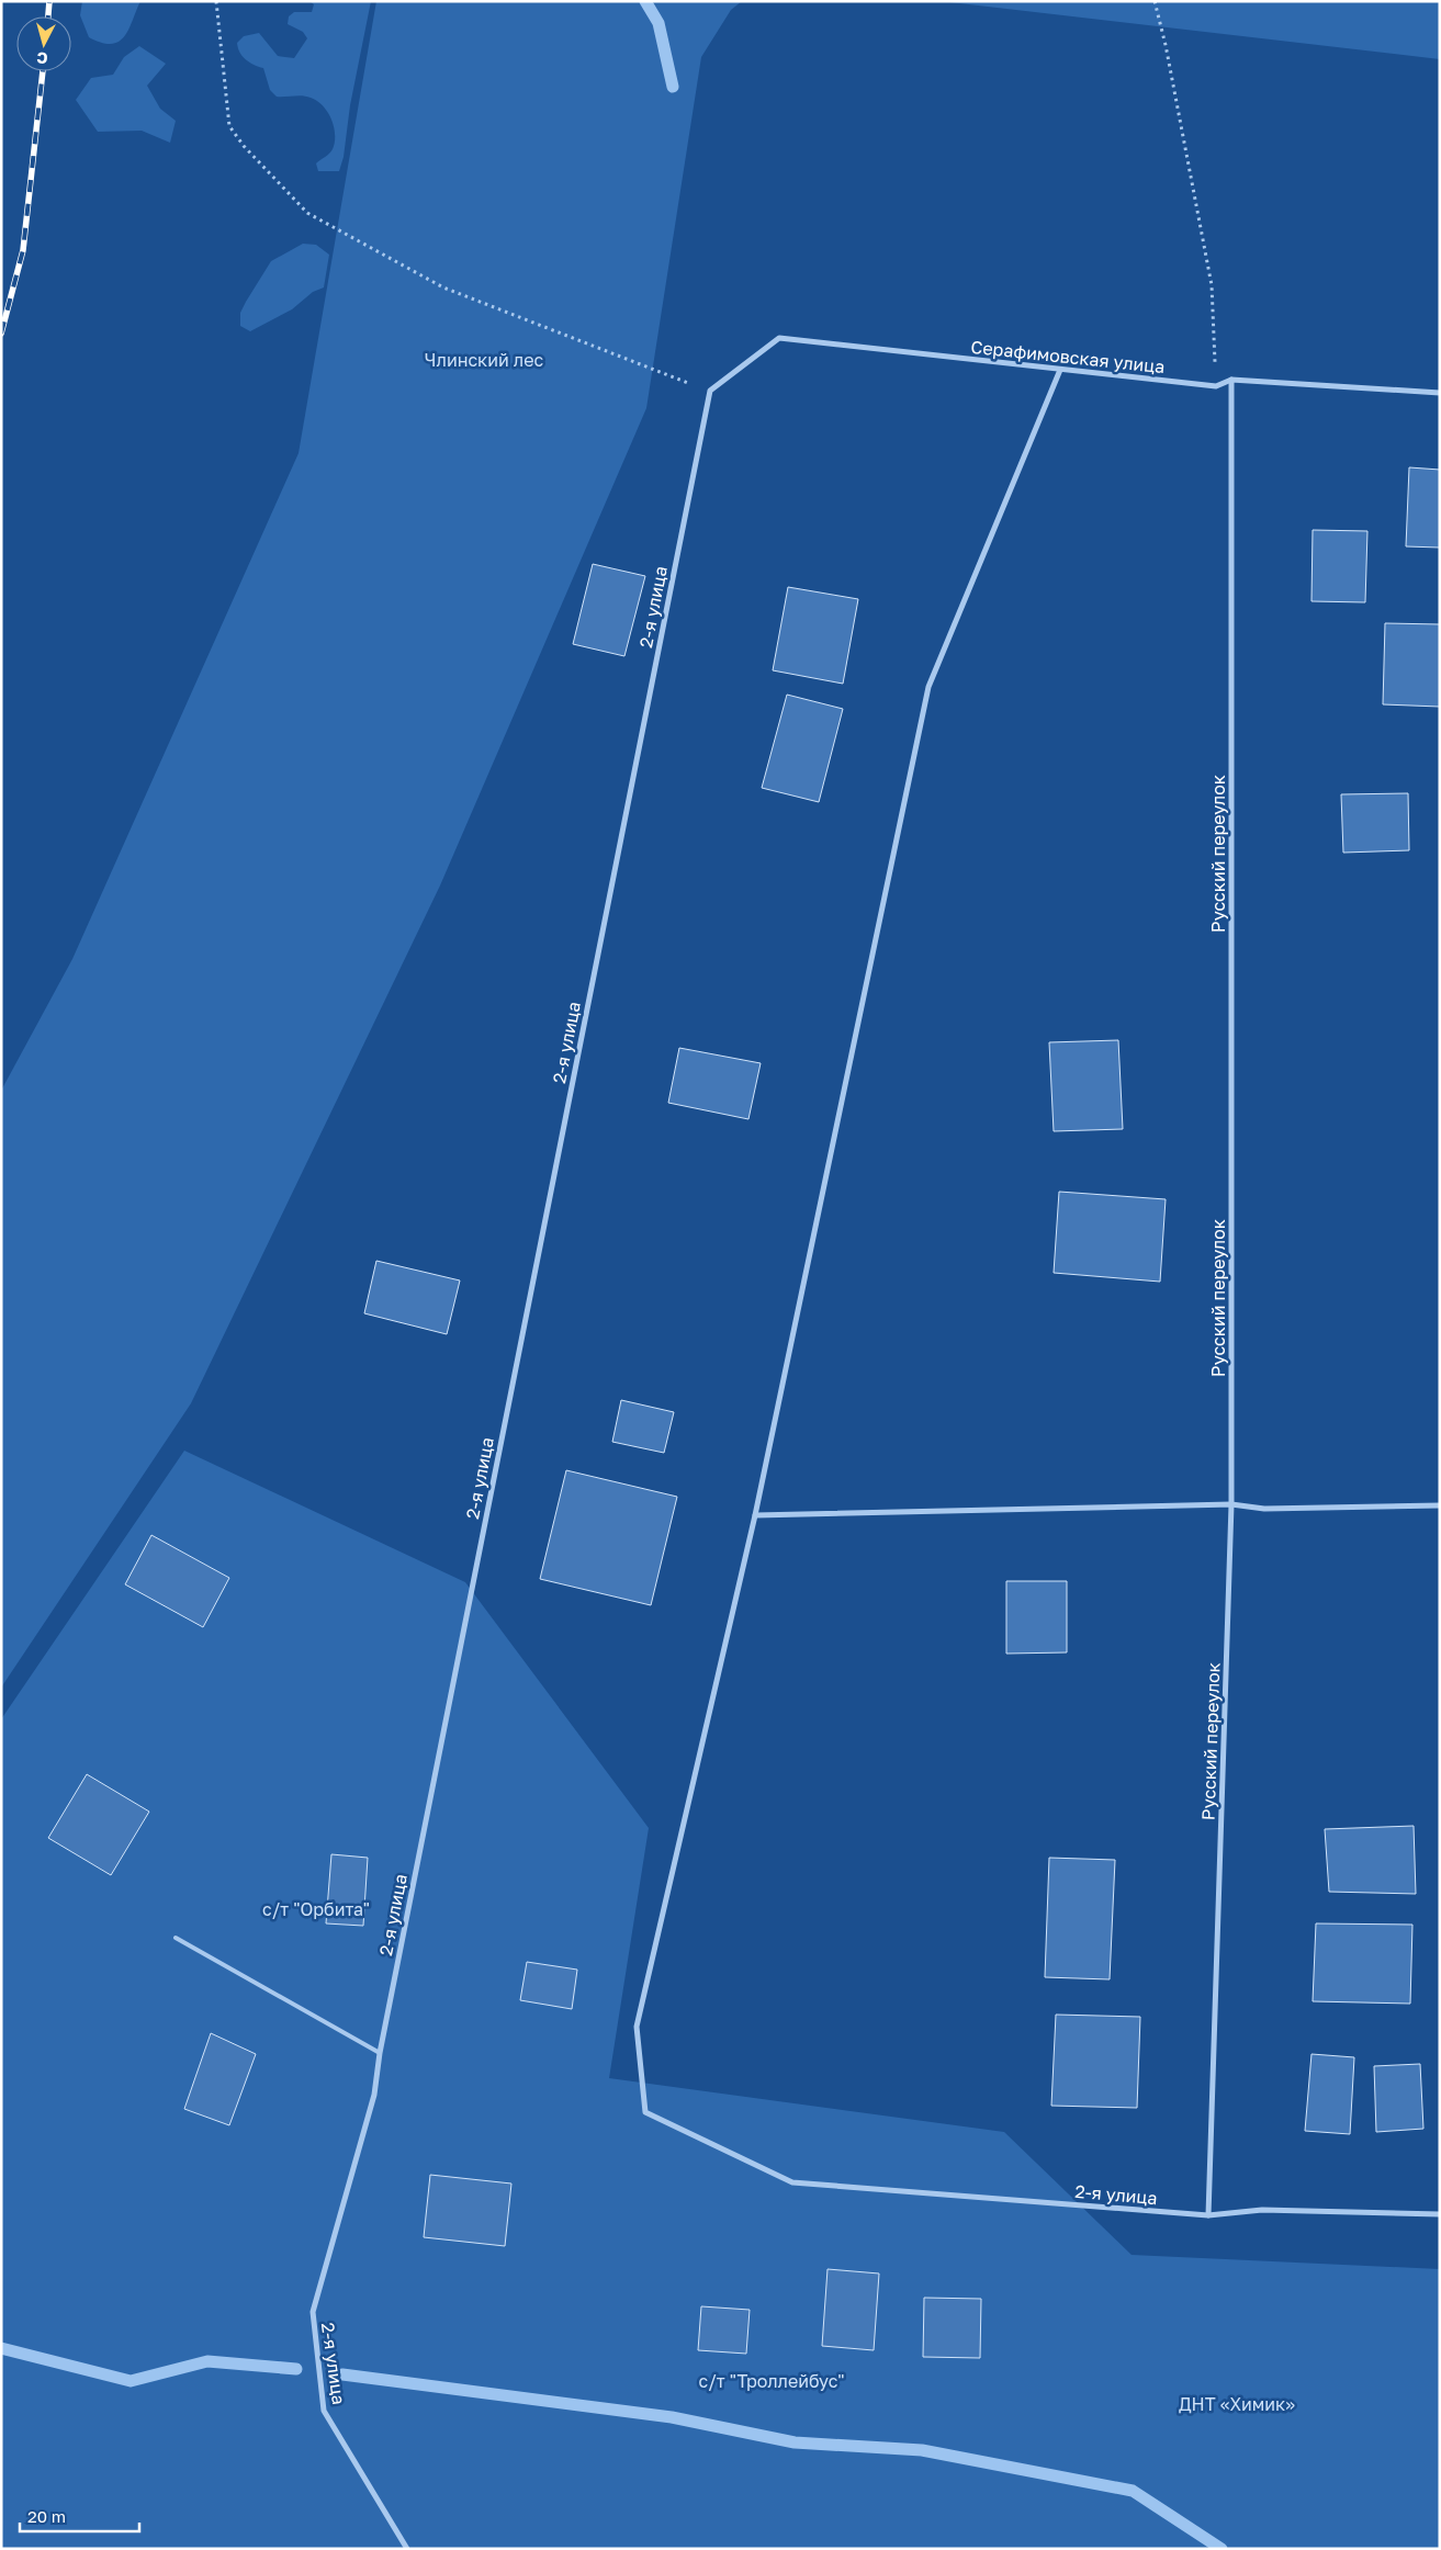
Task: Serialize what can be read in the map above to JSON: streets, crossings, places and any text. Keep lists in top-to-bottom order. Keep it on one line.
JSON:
{"streets":{"street":["Серафимовская улица","2-я улица","Русский переулок"]},"crossings":[["Серафимовская улица","2-я улица"],["Серафимовская улица","Русский переулок"],["2-я улица","Русский переулок"]],"parks":["Члинский лес","с/т \"Орбита\"","с/т \"Троллейбус\"","ДНТ «Химик»"],"scale_bar":"20 m","north":"bottom"}
